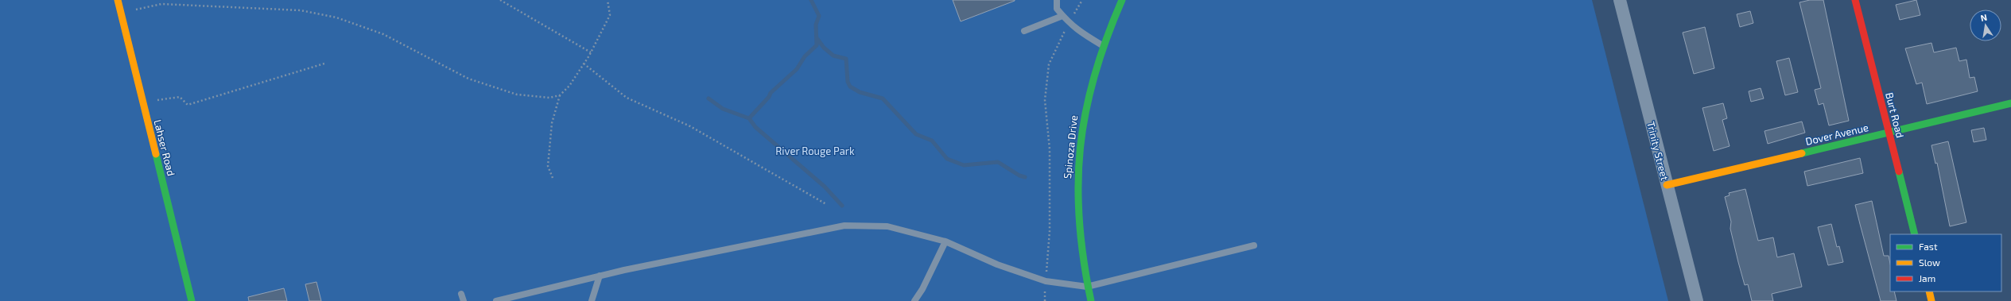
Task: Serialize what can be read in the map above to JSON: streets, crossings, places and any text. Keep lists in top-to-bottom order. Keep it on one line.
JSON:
{"streets":{"street":["Burt Road","Dover Avenue","Spinoza Drive","Lahser Road","Trinity Street"]},"crossings":[["Burt Road","Dover Avenue"],["Dover Avenue","Trinity Street"]],"parks":["River Rouge Park"],"legend":["Fast","Slow","Jam"],"north":"top"}
